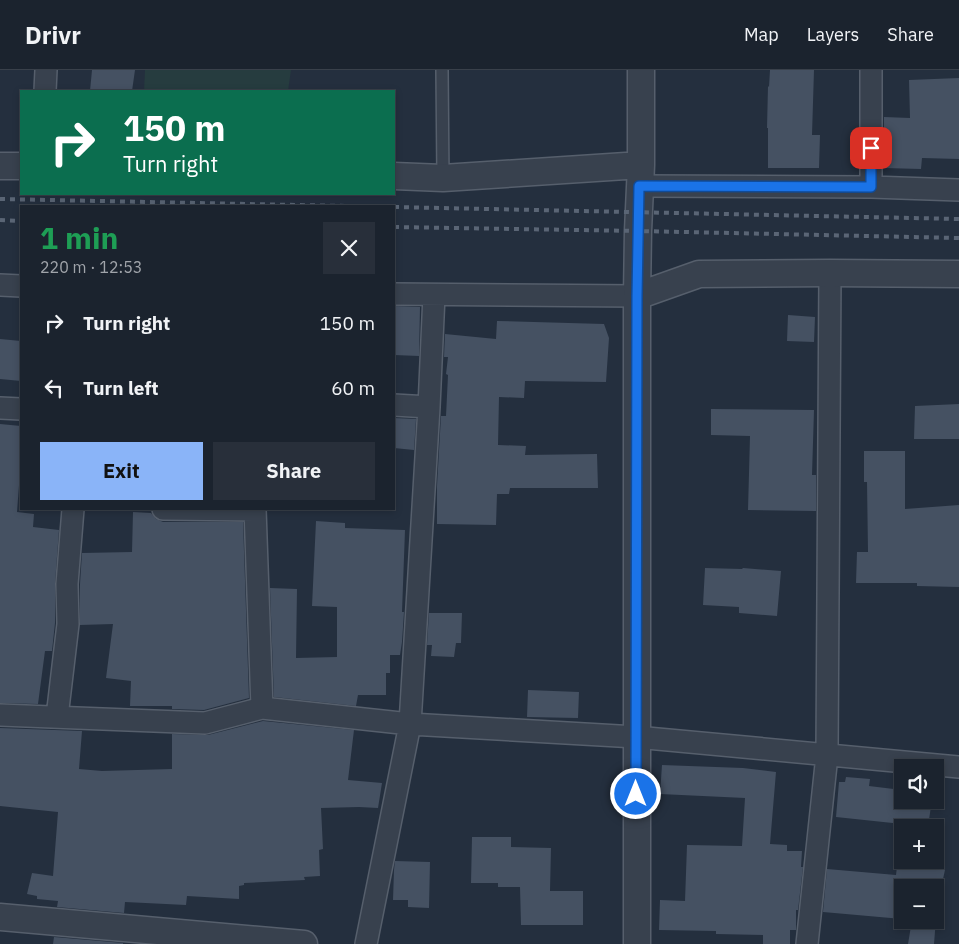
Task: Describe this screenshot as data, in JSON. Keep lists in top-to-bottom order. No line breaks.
{"page":{"header":"Drivr","nav":["Map","Layers","Share"],"turn":["150 m","Turn right"],"heading":["1 min","220 m · 12:53"],"list":[{"name":"Turn right","value":"150 m"},{"name":"Turn left","value":"60 m"}],"buttons":["Exit","Share"],"map_buttons":["+","−"]}}
